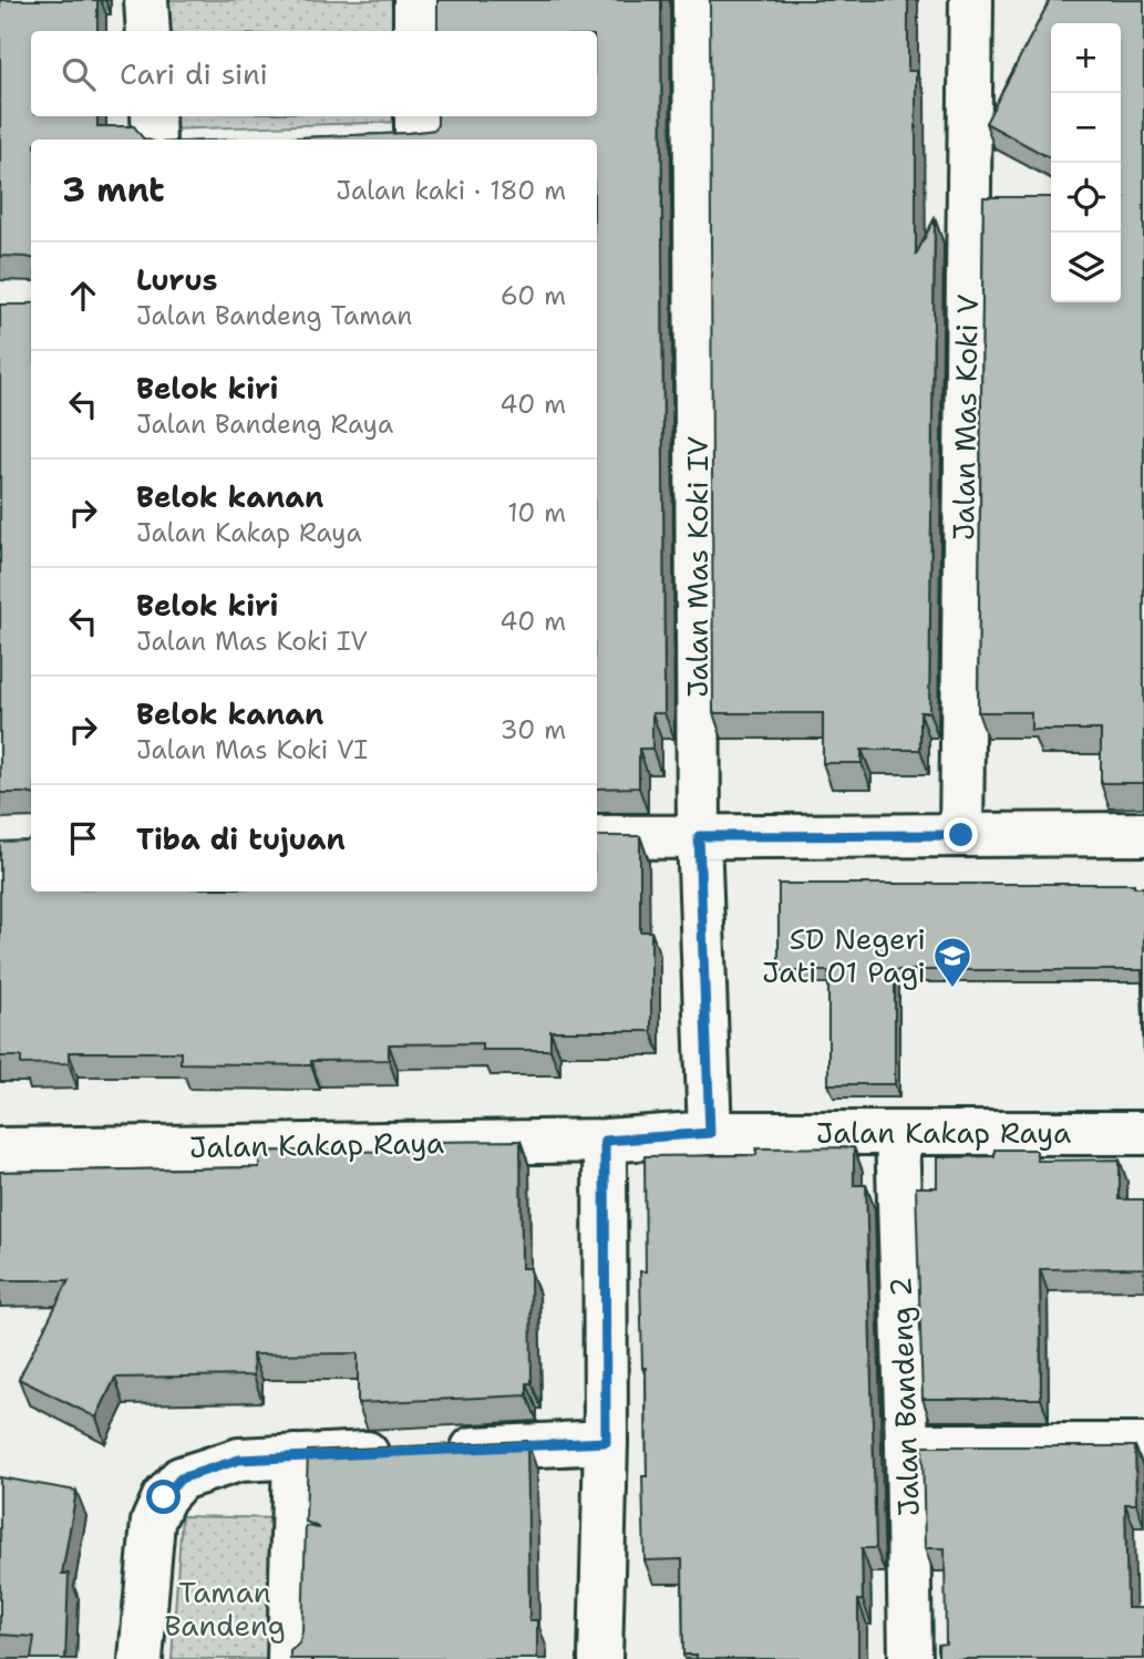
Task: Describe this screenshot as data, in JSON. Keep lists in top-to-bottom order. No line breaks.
{"streets":{"street":["Jalan Mas Koki V","Jalan Mas Koki IV","Jalan Kakap Raya","Jalan Bandeng 2"]},"crossings":[["Jalan Mas Koki IV","Jalan Kakap Raya"],["Jalan Kakap Raya","Jalan Bandeng 2"]],"parks":["Taman Bandeng"],"places":{"school or university":["SD Negeri Jati 01 Pagi"]},"page":{"map_buttons":["+","−"],"search":"Cari di sini","heading":["3 mnt","Jalan kaki · 180 m"],"list":[["Lurus","Jalan Bandeng Taman","60 m"],["Belok kiri","Jalan Bandeng Raya","40 m"],["Belok kanan","Jalan Kakap Raya","10 m"],["Belok kiri","Jalan Mas Koki IV","40 m"],["Belok kanan","Jalan Mas Koki VI","30 m"],"Tiba di tujuan"]}}
